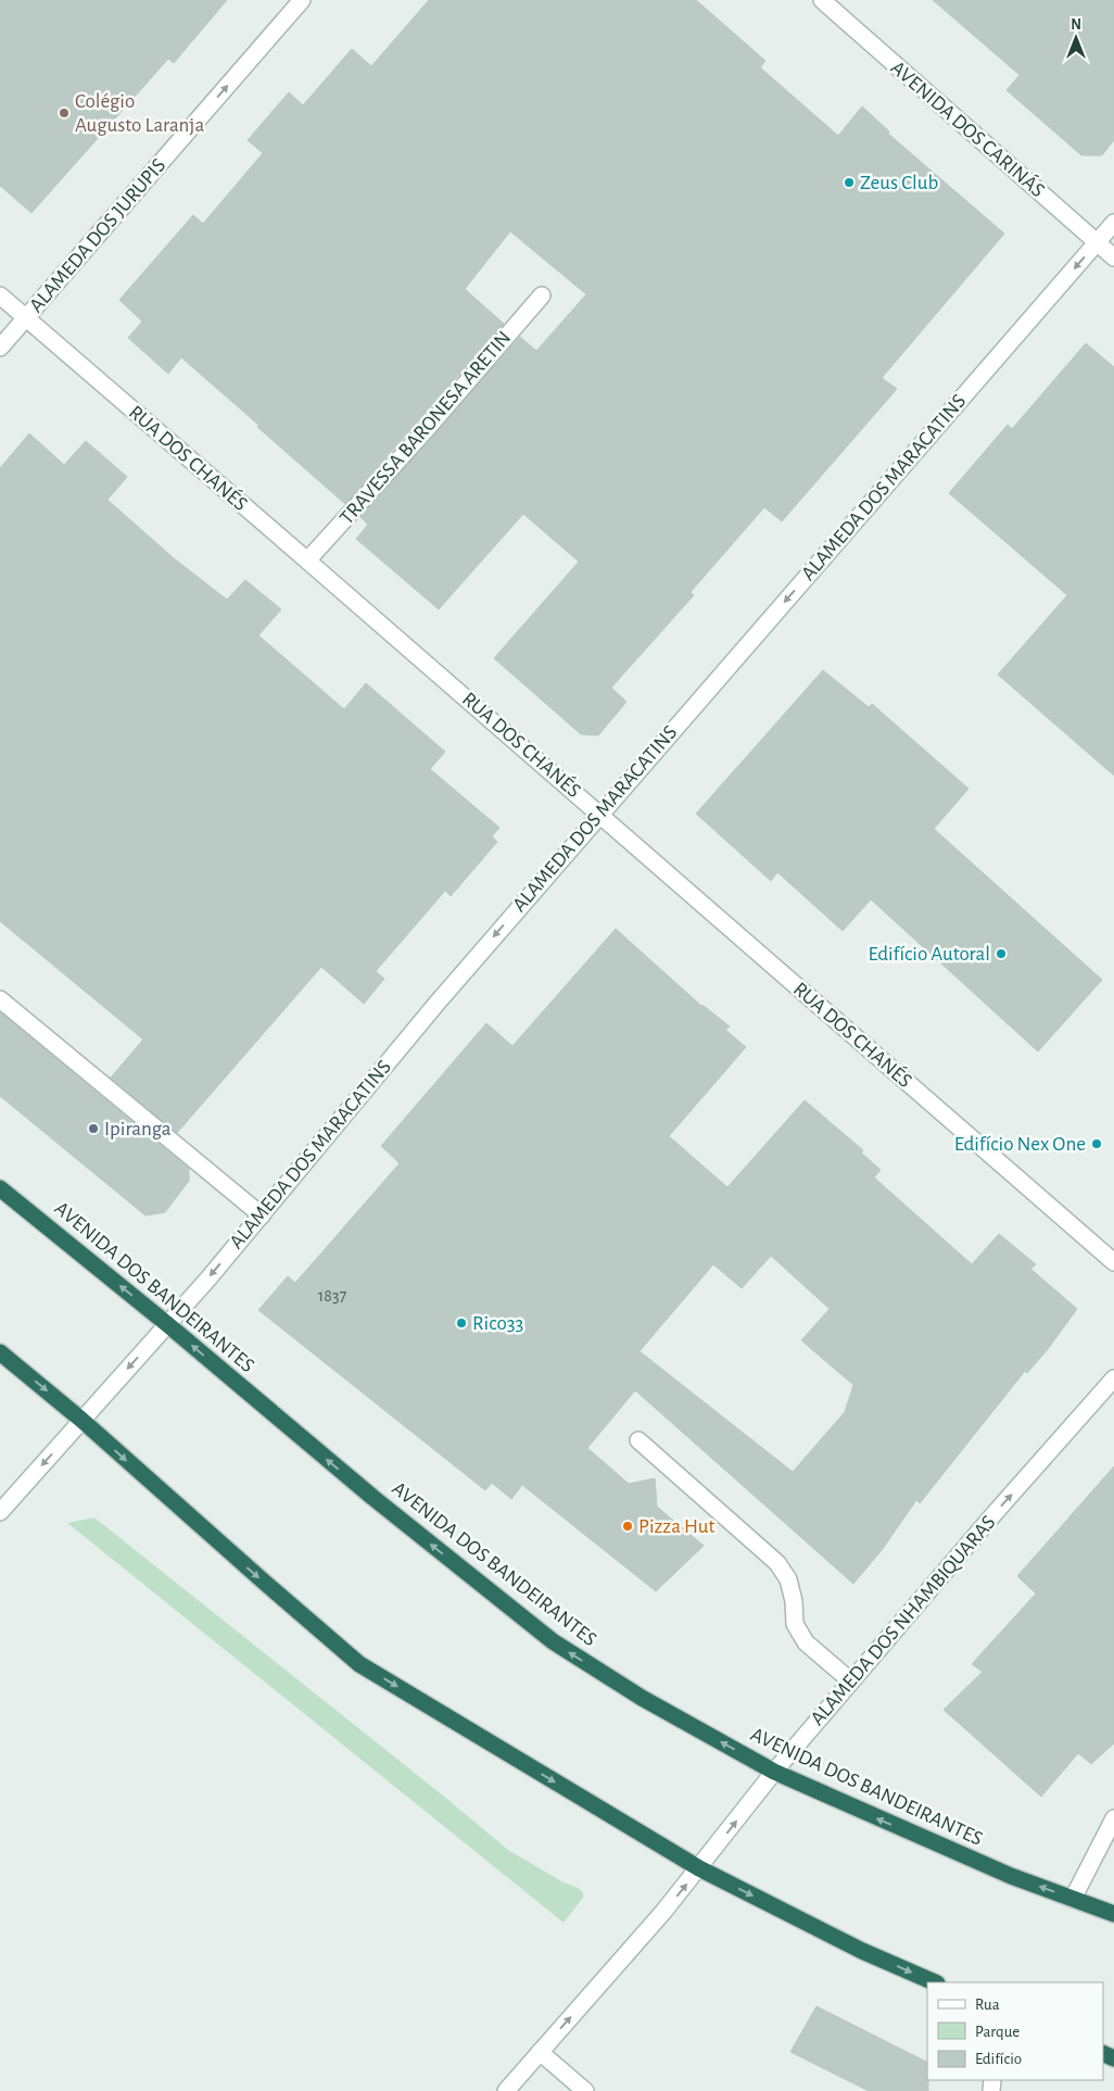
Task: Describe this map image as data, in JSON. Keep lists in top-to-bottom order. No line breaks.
{"streets":{"highway":["AVENIDA DOS BANDEIRANTES"],"street":["AVENIDA DOS CARINÁS","ALAMEDA DOS JURUPIS","TRAVESSA BARONESA ARETIN","RUA DOS CHANÉS","ALAMEDA DOS MARACATINS","ALAMEDA DOS NHAMBIQUARAS"]},"crossings":[["AVENIDA DOS CARINÁS","ALAMEDA DOS MARACATINS"],["ALAMEDA DOS JURUPIS","RUA DOS CHANÉS"],["TRAVESSA BARONESA ARETIN","RUA DOS CHANÉS"],["RUA DOS CHANÉS","ALAMEDA DOS MARACATINS"],["ALAMEDA DOS MARACATINS","AVENIDA DOS BANDEIRANTES"],["AVENIDA DOS BANDEIRANTES","ALAMEDA DOS NHAMBIQUARAS"]],"one_way":["ALAMEDA DOS JURUPIS","ALAMEDA DOS MARACATINS","ALAMEDA DOS NHAMBIQUARAS"],"places":["Colégio Augusto Laranja","Zeus Club","Edifício Autoral","Ipiranga","Edifício Nex One","Rico33","Pizza Hut"],"house_numbers":["1837"],"legend":["Rua","Parque","Edifício"],"north":"top"}
